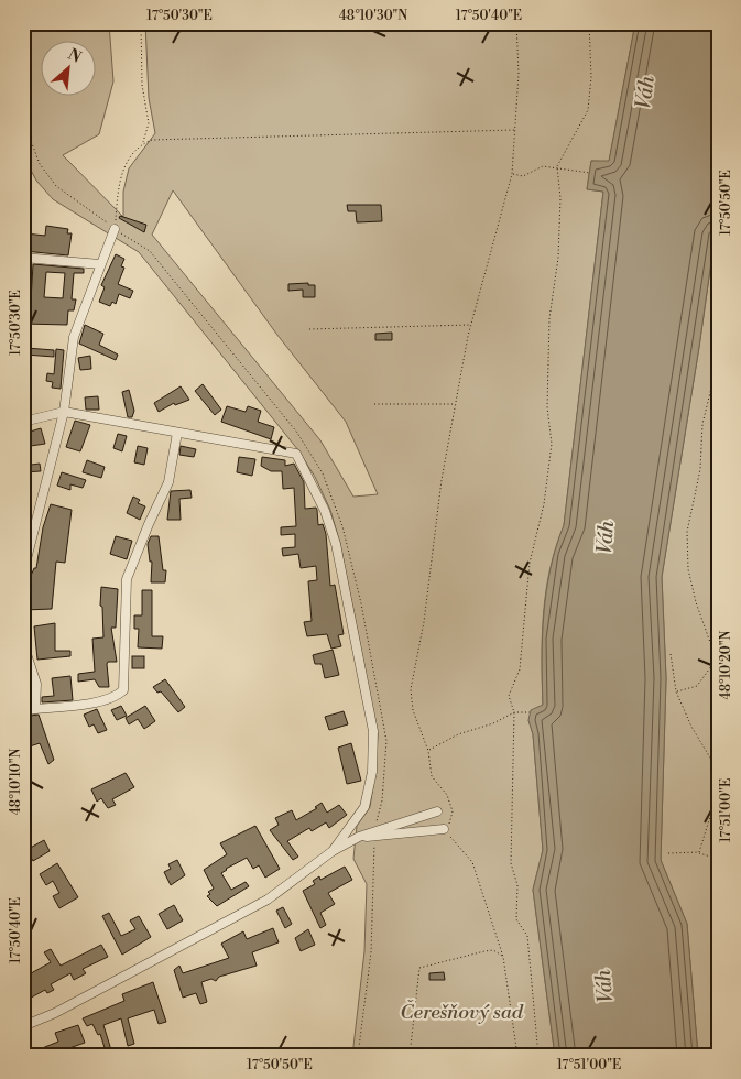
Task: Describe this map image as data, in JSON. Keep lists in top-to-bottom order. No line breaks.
{"water":["Váh"],"parks":["Čerešňový sad"],"north":"top right","coordinates":["17°50'30\"E","48°10'30\"N","17°50'40\"E","17°50'50\"E","48°10'20\"N","48°10'10\"N","17°51'00\"E"]}
